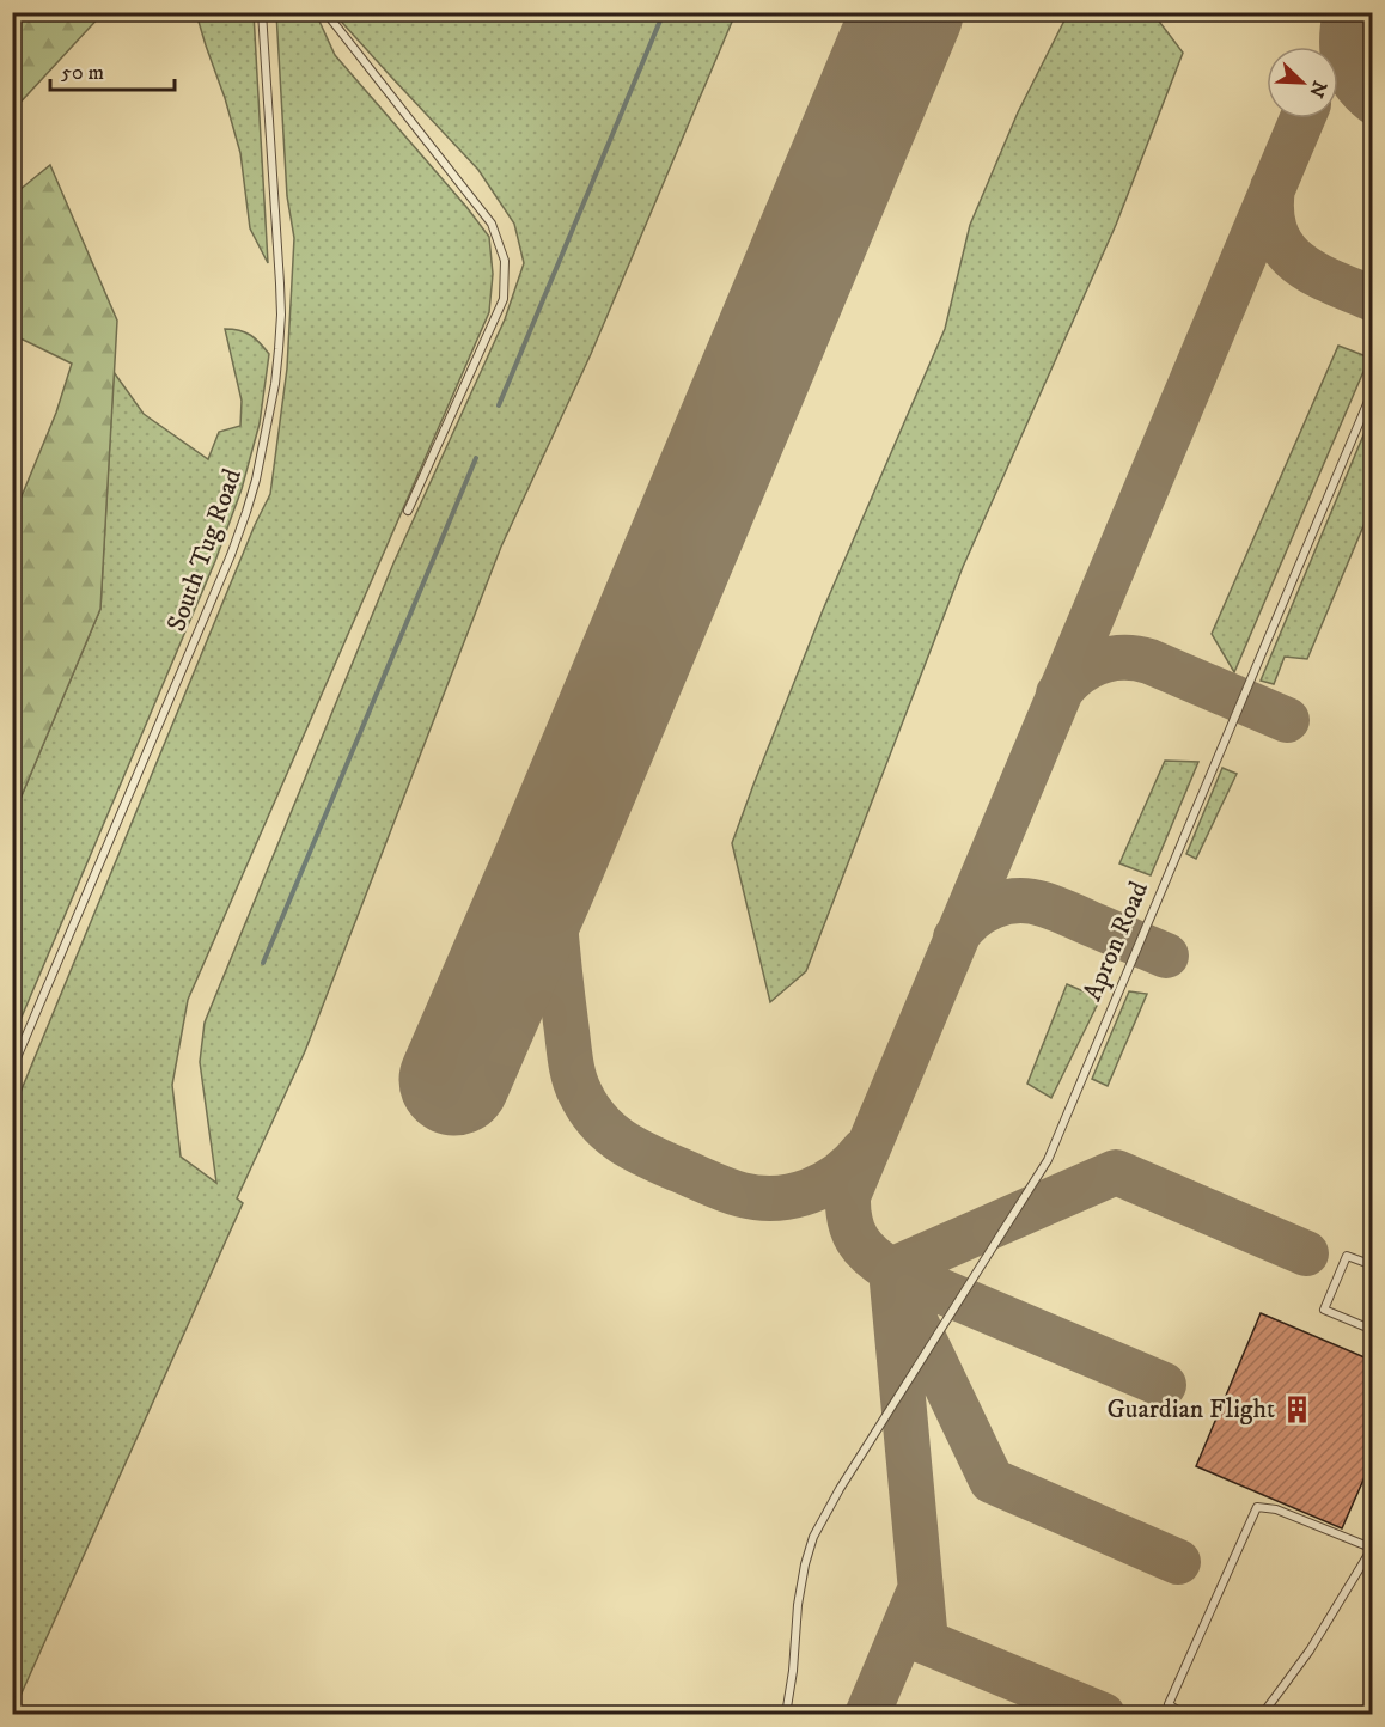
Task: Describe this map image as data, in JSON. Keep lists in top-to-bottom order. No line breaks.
{"streets":{"lane":["South Tug Road","Apron Road"]},"places":{"building":["Guardian Flight"]},"scale_bar":"50 m","north":"bottom right"}
